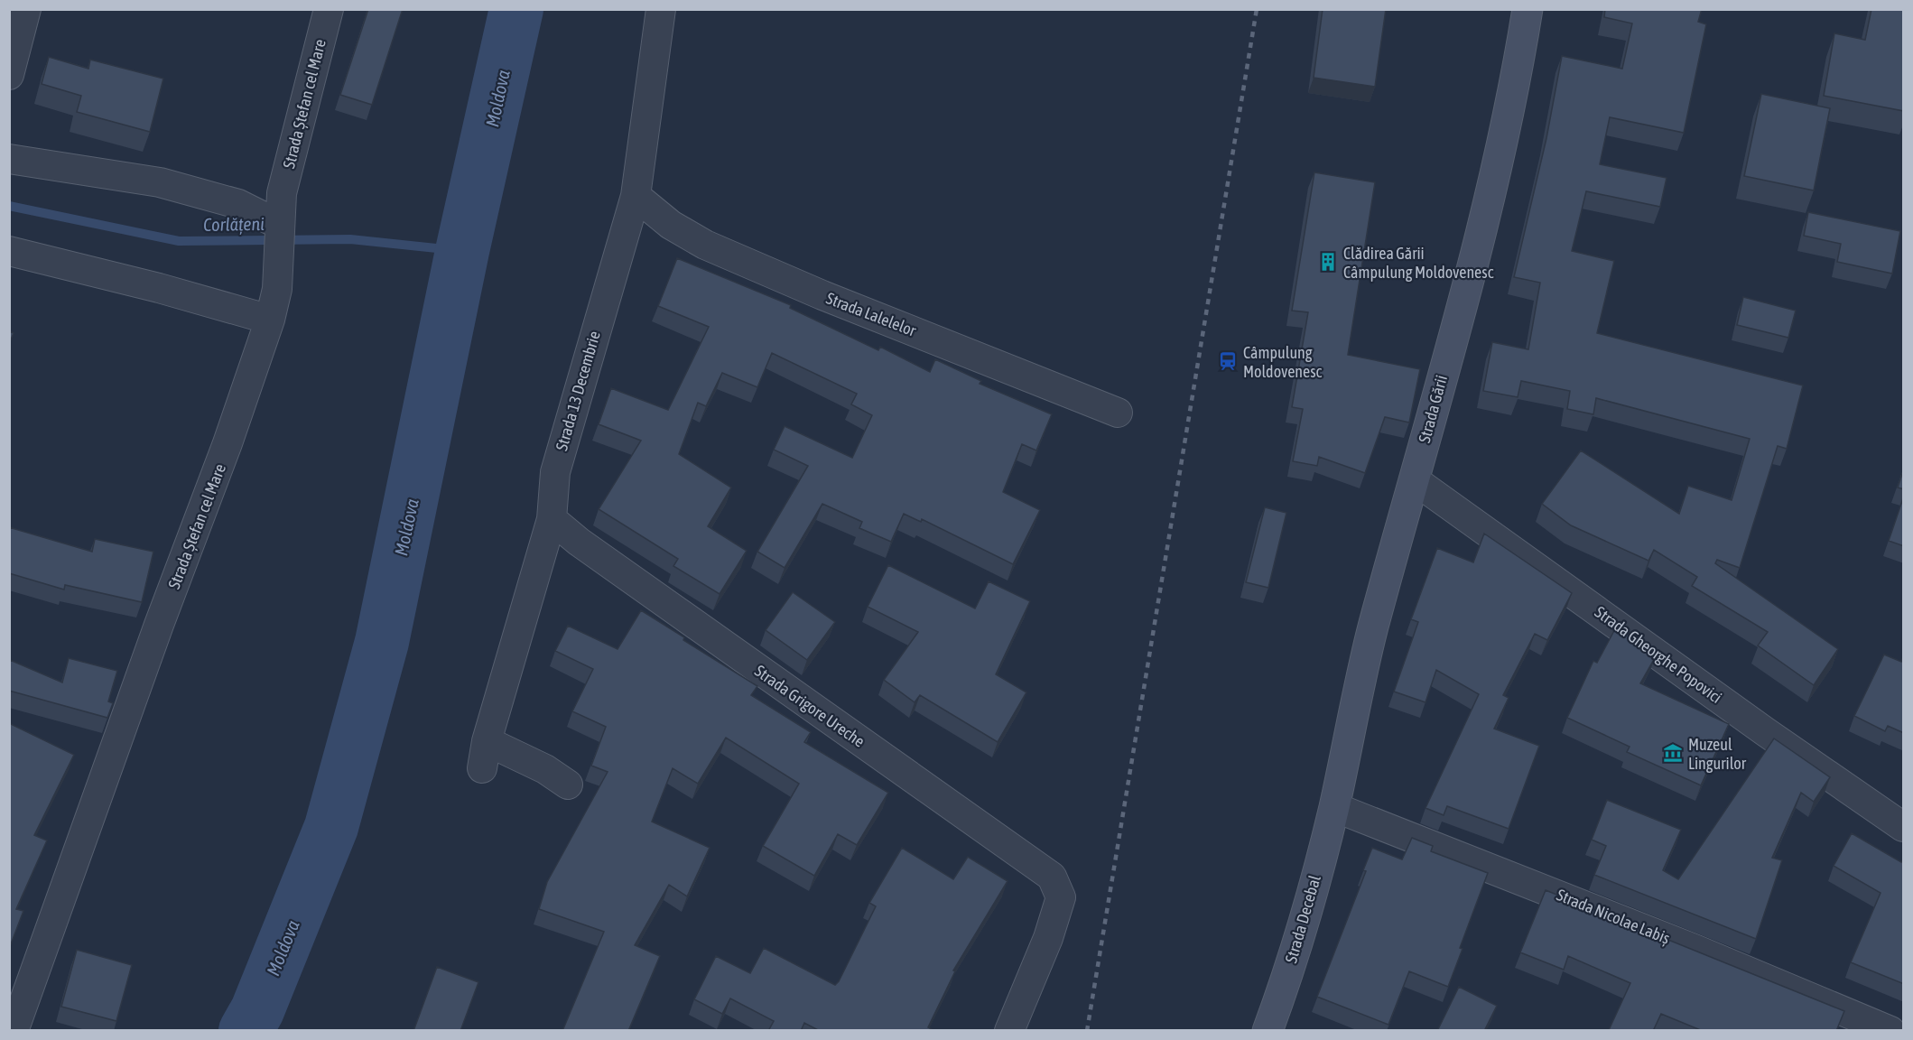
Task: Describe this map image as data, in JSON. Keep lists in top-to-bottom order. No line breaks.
{"streets":{"street":["Strada Ștefan cel Mare","Strada Lalelelor","Strada 13 Decembrie","Strada Gării","Strada Gheorghe Popovici","Strada Grigore Ureche","Strada Nicolae Labiș","Strada Decebal"]},"crossings":[["Strada Lalelelor","Strada 13 Decembrie"],["Strada 13 Decembrie","Strada Grigore Ureche"],["Strada Gării","Strada Gheorghe Popovici"],["Strada Gării","Strada Nicolae Labiș"],["Strada Gării","Strada Decebal"],["Strada Nicolae Labiș","Strada Decebal"]],"water":["Moldova","Corlățeni"],"places":{"building":["Clădirea Gării Câmpulung Moldovenesc"],"station":["Câmpulung Moldovenesc"],"museum":["Muzeul Lingurilor"]}}
